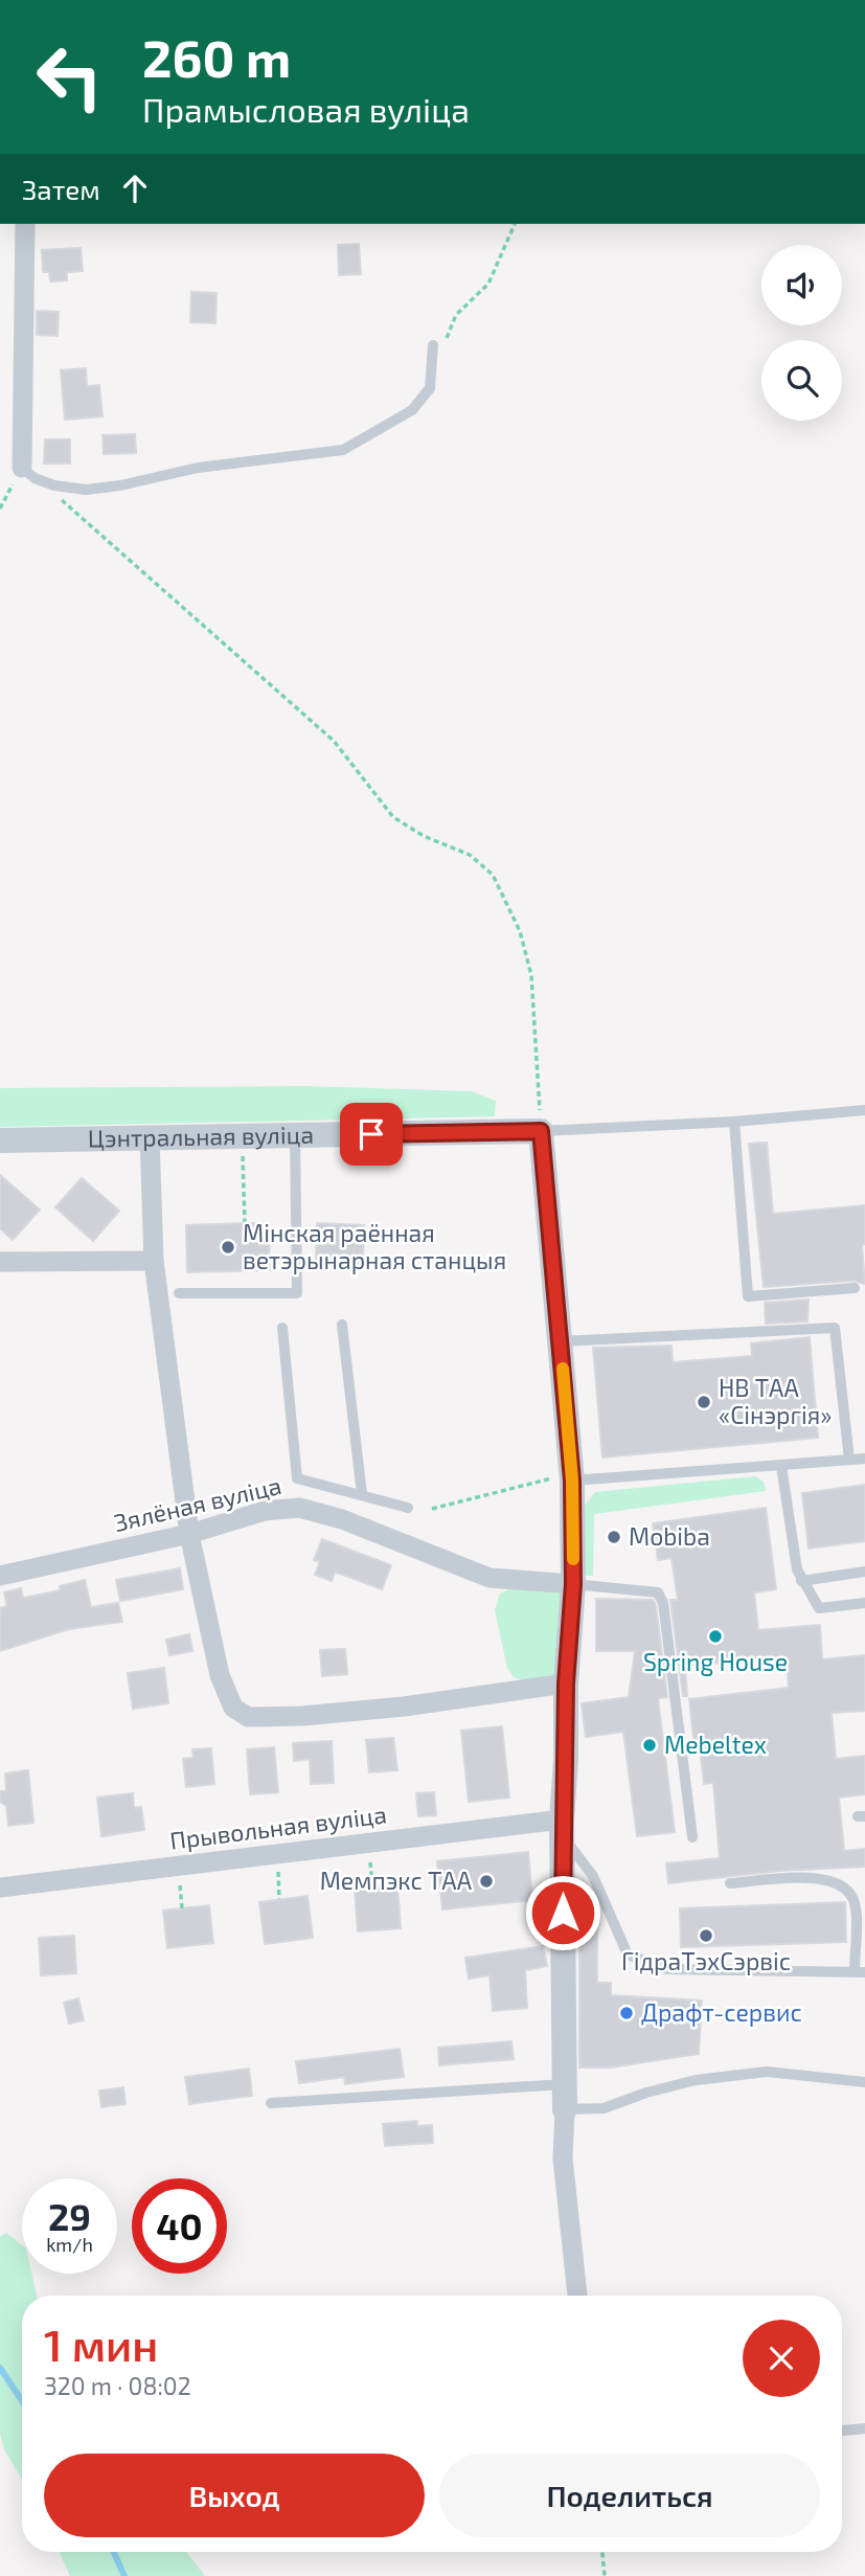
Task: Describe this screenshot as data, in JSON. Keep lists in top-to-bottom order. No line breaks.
{"streets":{"street":["Цэнтральная вуліца","Зялёная вуліца","Прывольная вуліца"]},"places":["Мінская раённая ветэрынарная станцыя","НВ ТАА «Сінэргія»","Mobiba","Spring House","Mebeltex","Мемпэкс ТАА","ГідраТэхСэрвіс","Драфт-сервис"],"page":{"turn":["260 m","Прамысловая вуліца"],"then":"Затем","speed":"29 km/h","limit":"40","heading":["1 мин","320 m · 08:02"],"buttons":["Выход","Поделиться"]}}
